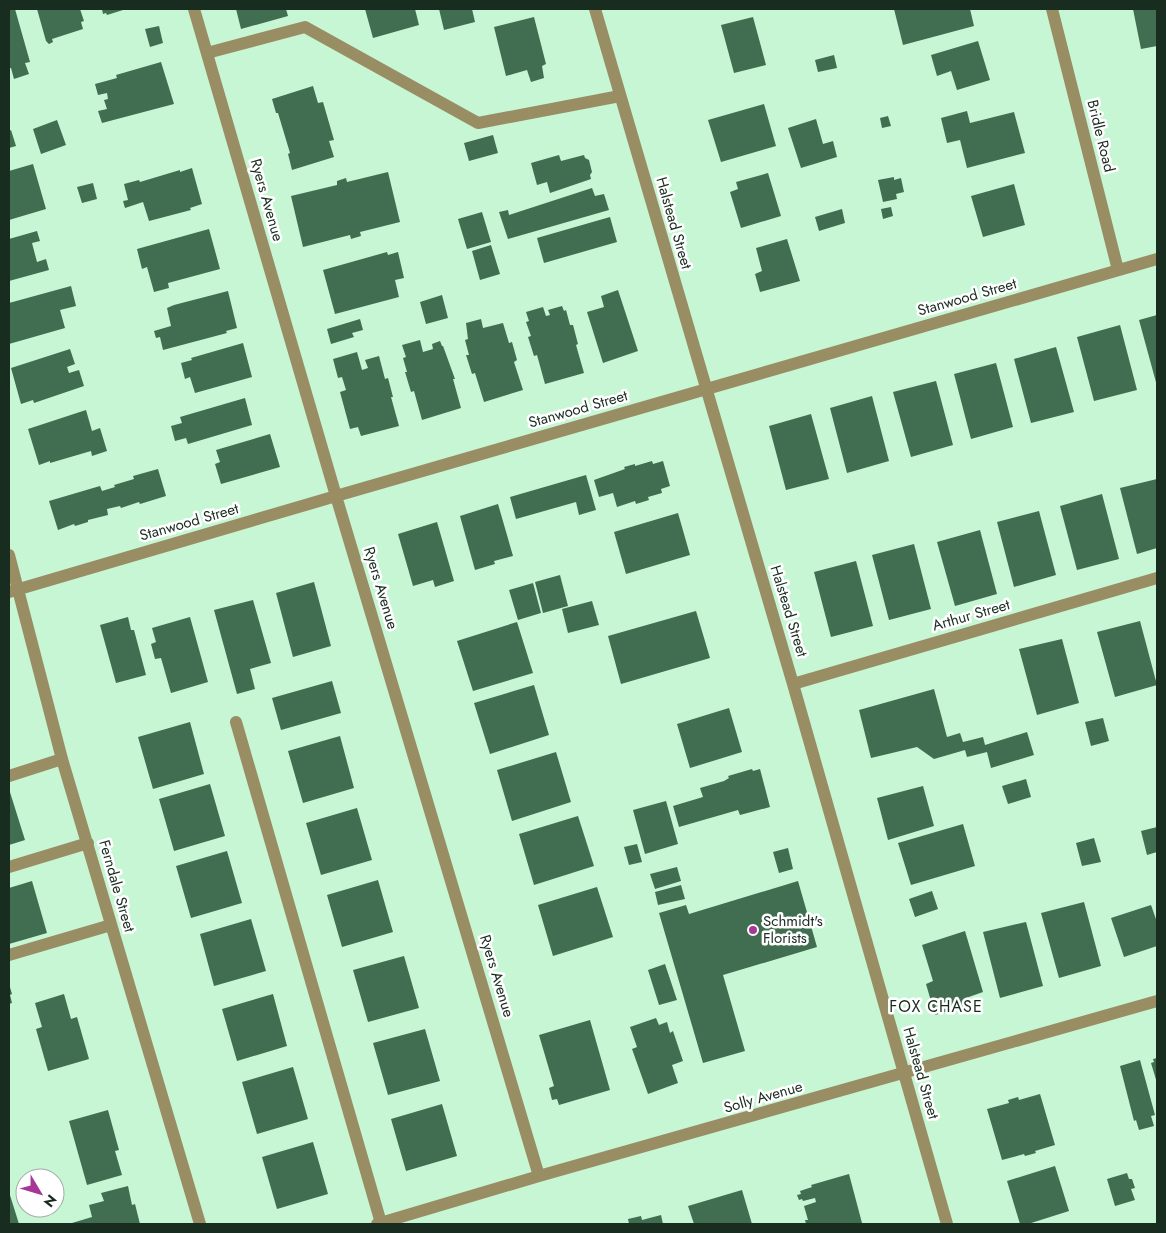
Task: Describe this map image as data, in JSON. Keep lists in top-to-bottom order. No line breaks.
{"streets":{"street":["Bridle Road","Ryers Avenue","Halstead Street","Stanwood Street","Arthur Street","Ferndale Street","Solly Avenue"]},"crossings":[["Bridle Road","Stanwood Street"],["Ryers Avenue","Stanwood Street"],["Ryers Avenue","Solly Avenue"],["Halstead Street","Stanwood Street"],["Halstead Street","Arthur Street"],["Halstead Street","Solly Avenue"],["Stanwood Street","Ferndale Street"]],"districts":["FOX CHASE"],"places":["Schmidt's Florists"],"north":"bottom right"}
